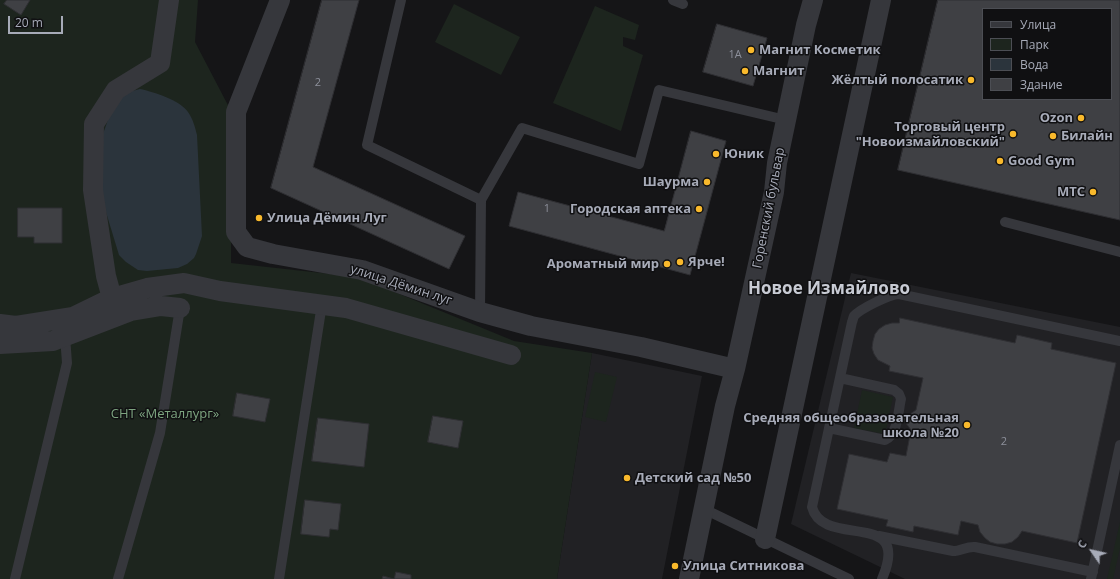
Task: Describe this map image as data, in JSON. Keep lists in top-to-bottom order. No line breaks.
{"streets":{"street":["Горенский бульвар","улица Дёмин луг"]},"crossings":[["Горенский бульвар","улица Дёмин луг"]],"districts":["Новое Измайлово"],"parks":["СНТ «Металлург»"],"places":["Магнит Косметик","Магнит","Жёлтый полосатик","Ozon","Торговый центр \"Новоизмайловский\"","Билайн","Юник","Good Gym","Шаурма","МТС","Городская аптека","Улица Дёмин Луг","Ярче!","Ароматный мир","Средняя общеобразовательная школа №20","Детский сад №50","Улица Ситникова"],"house_numbers":["1А","2","1","2"],"legend":["Улица","Парк","Вода","Здание"],"scale_bar":"20 m","north":"top left"}
